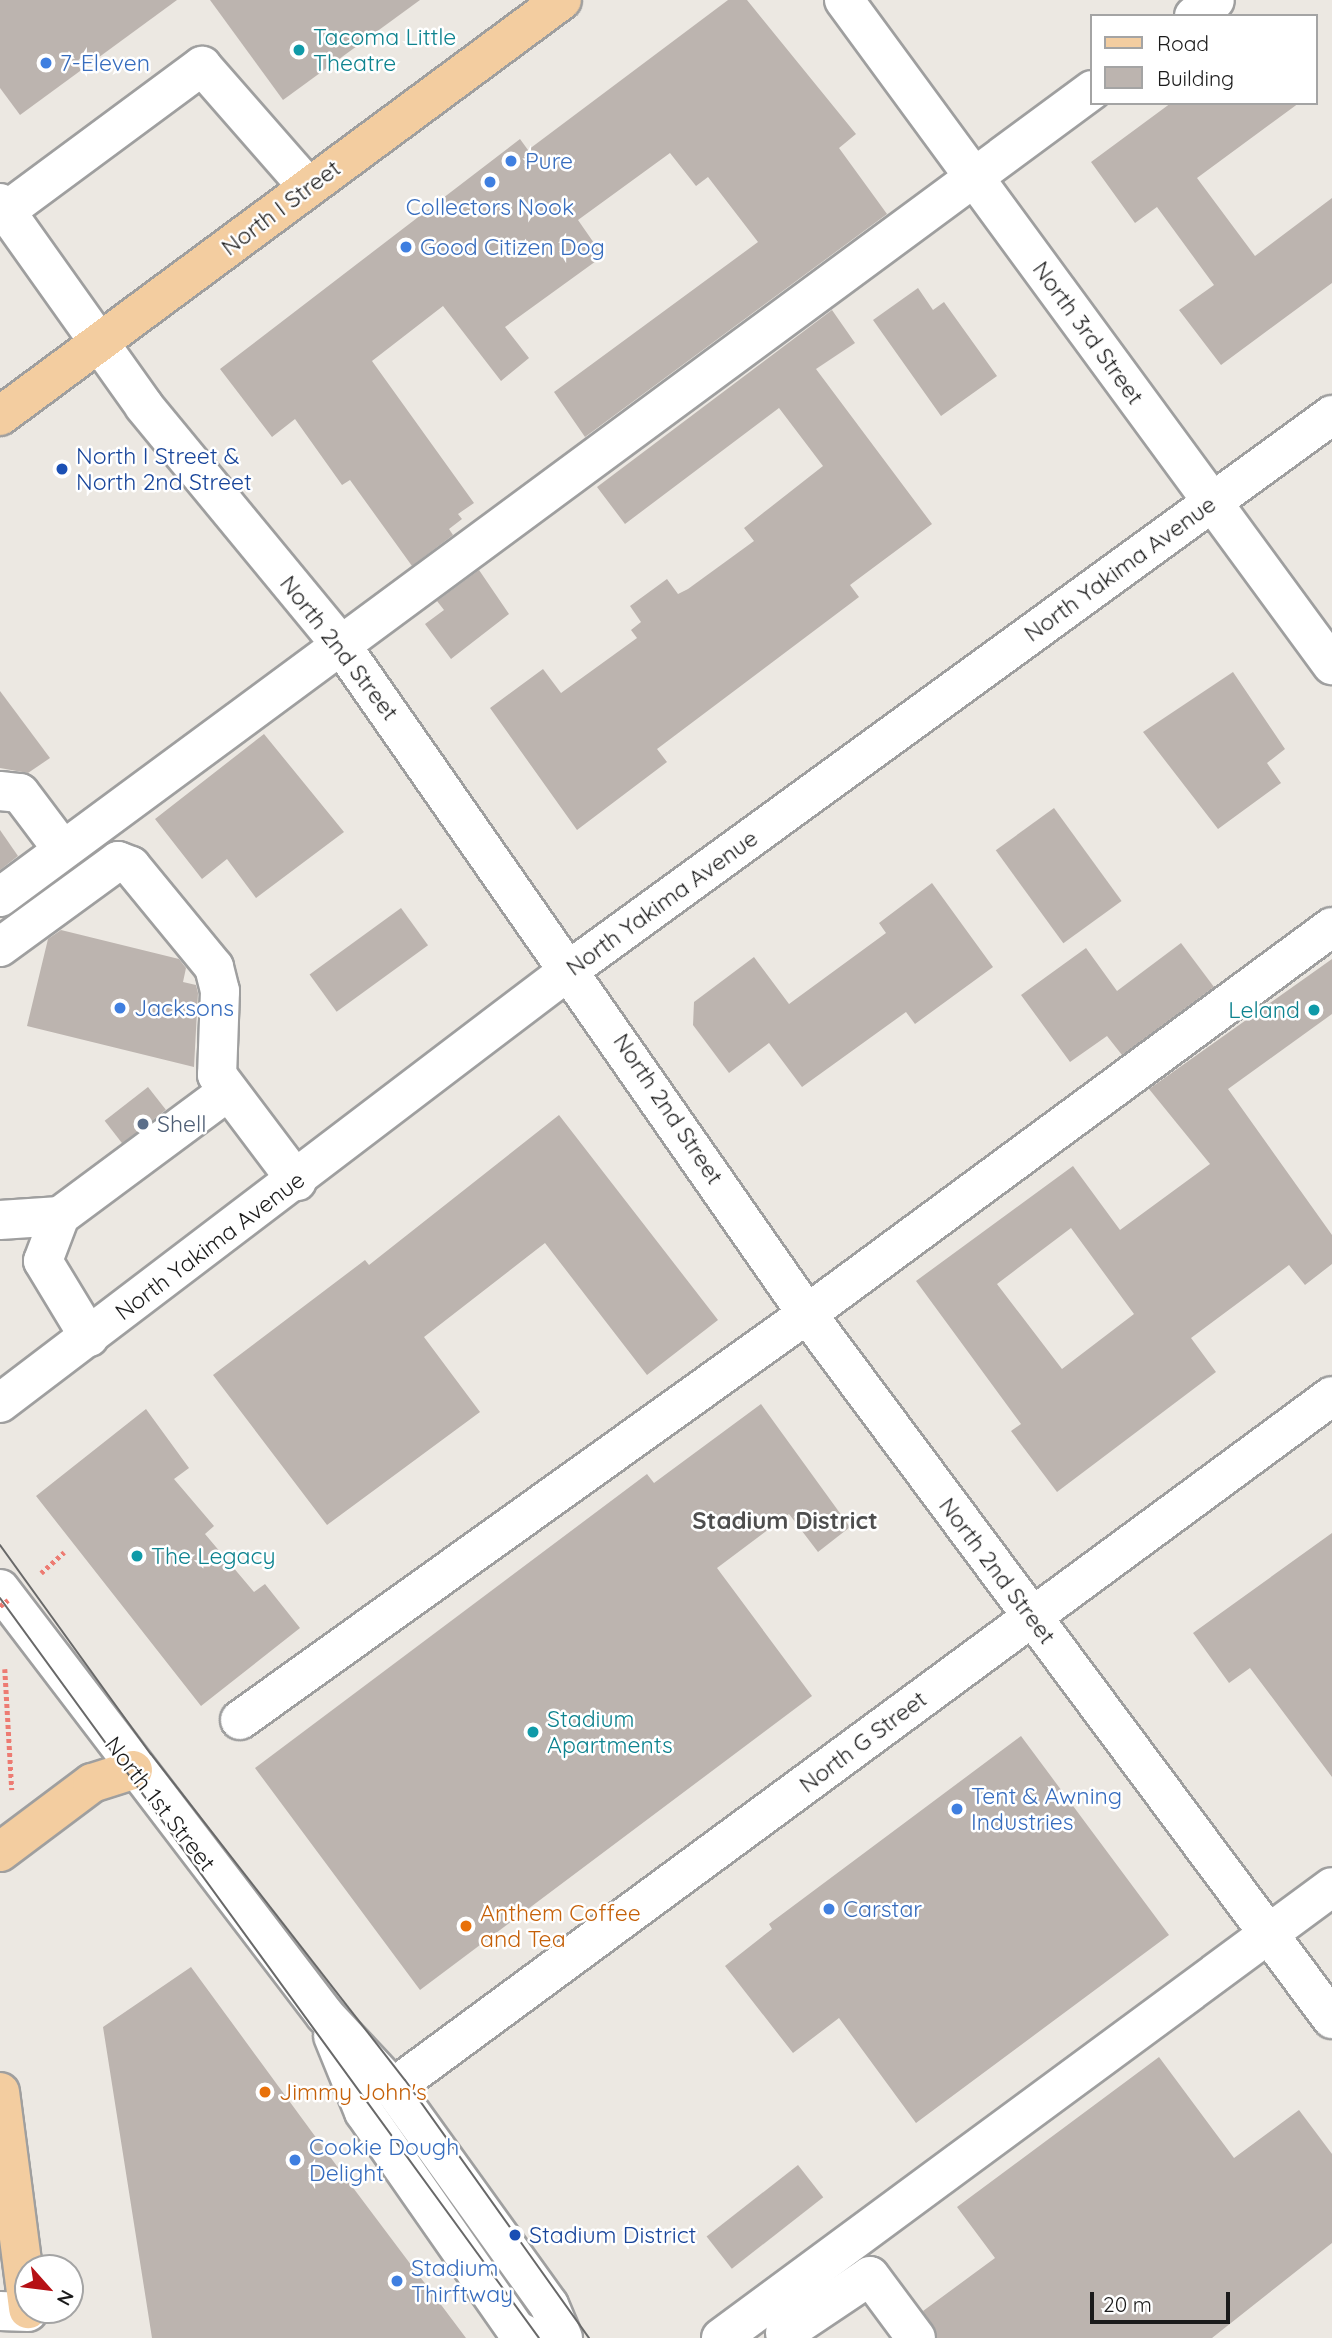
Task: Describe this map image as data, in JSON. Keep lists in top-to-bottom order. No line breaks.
{"streets":{"main road":["North I Street"],"street":["North 3rd Street","North Yakima Avenue","North 2nd Street","North G Street","North 1st Street"]},"crossings":[["North I Street","North 2nd Street"],["North 3rd Street","North Yakima Avenue"],["North Yakima Avenue","North 2nd Street"],["North 2nd Street","North G Street"],["North G Street","North 1st Street"]],"districts":["Stadium District"],"places":["Tacoma Little Theatre","7-Eleven","Pure","Collectors Nook","Good Citizen Dog","North I Street & North 2nd Street","Jacksons","Leland","Shell","The Legacy","Stadium Apartments","Tent & Awning Industries","Carstar","Anthem Coffee and Tea","Jimmy John's","Cookie Dough Delight","Stadium District","Stadium Thirftway"],"legend":["Road","Building"],"scale_bar":"20 m","north":"bottom right"}
